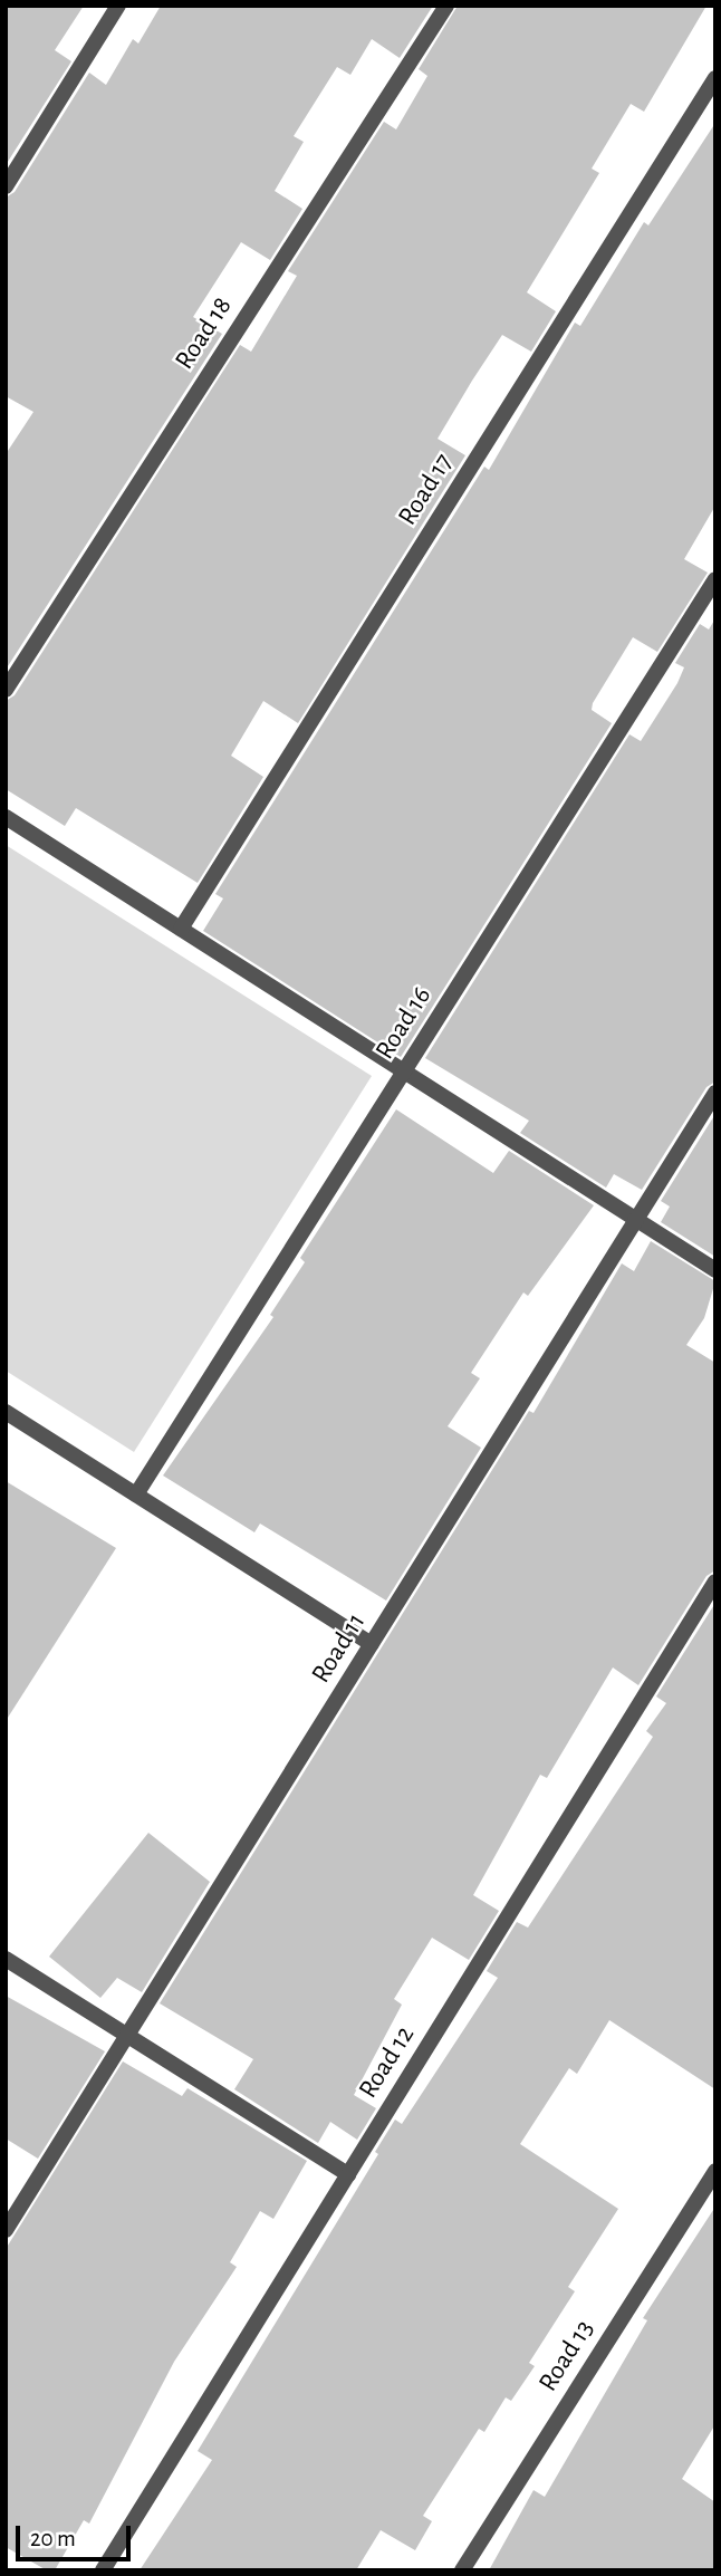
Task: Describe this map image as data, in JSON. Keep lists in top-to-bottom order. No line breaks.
{"streets":{"street":["Road 18","Road 17","Road 16","Road 11","Road 12","Road 13"]},"scale_bar":"20 m"}
